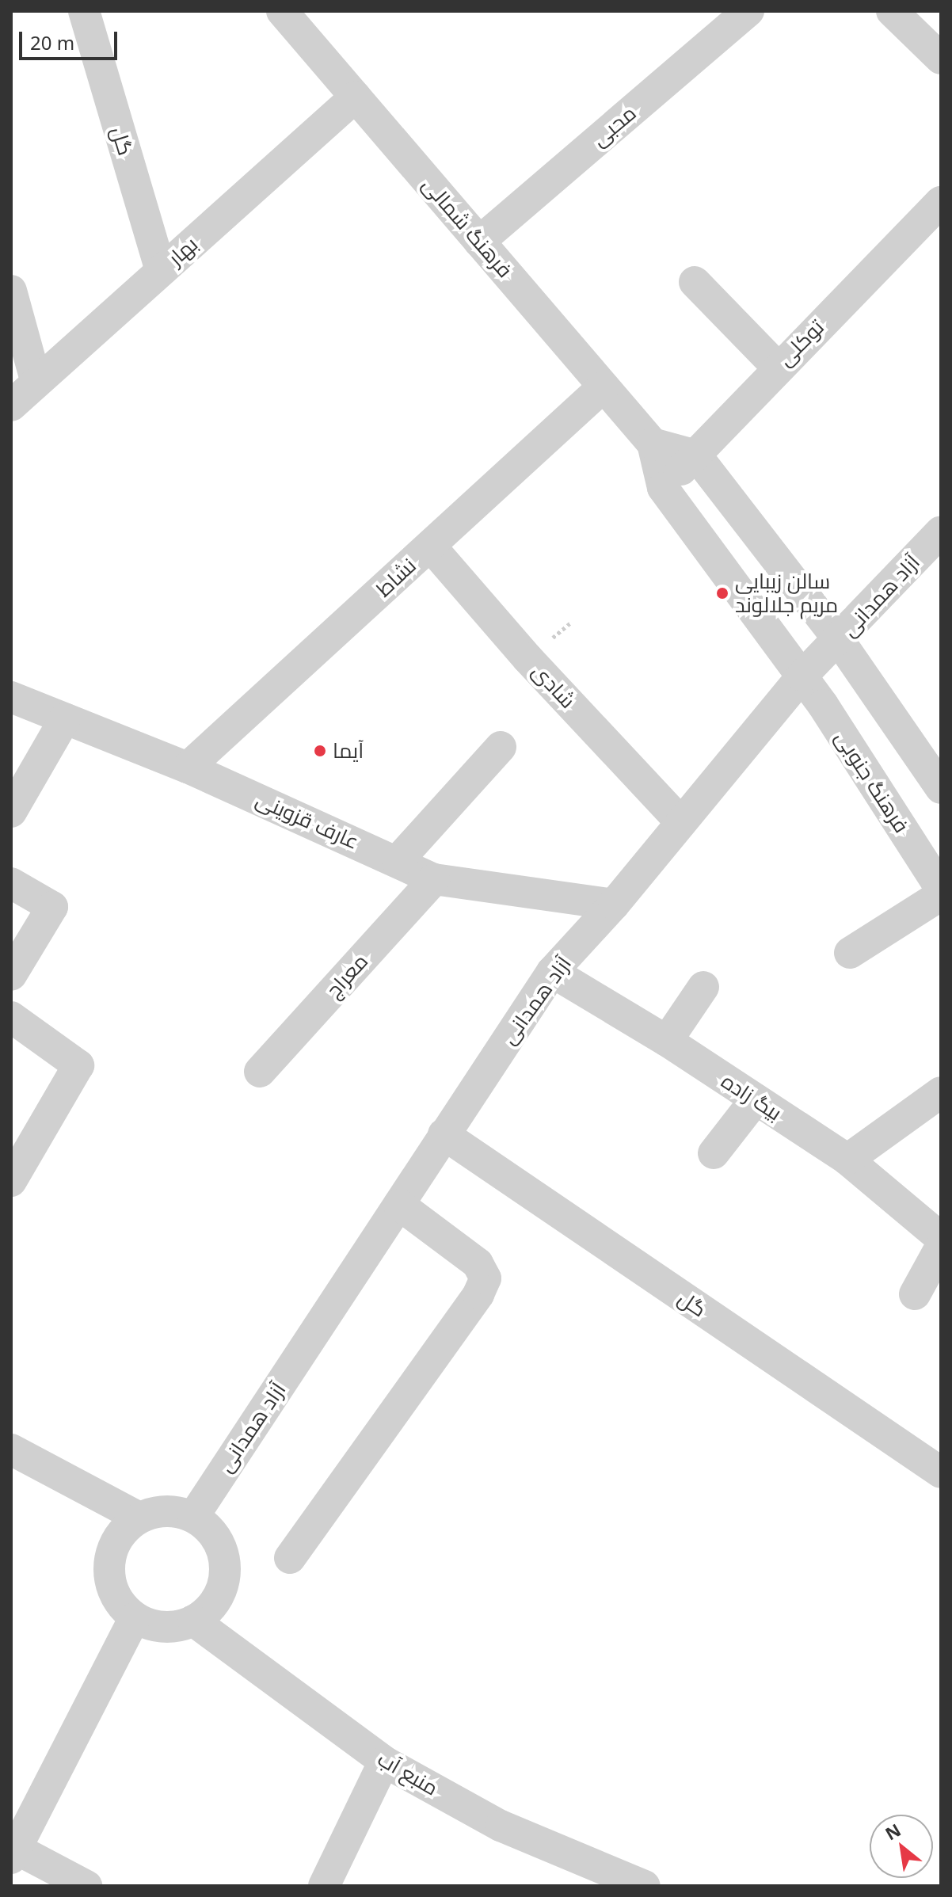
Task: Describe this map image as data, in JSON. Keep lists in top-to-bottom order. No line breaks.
{"streets":{"street":["محبی","گل","فرهنگ شمالی","بهار","توکلی","نشاط","آزاد همدانی","شادی","فرهنگ جنوبی","عارف قزوینی","معراج","بیگ زاده","منبع آب"]},"crossings":[["محبی","فرهنگ شمالی"],["گل","بهار"],["گل","آزاد همدانی"],["فرهنگ شمالی","بهار"],["فرهنگ شمالی","توکلی"],["فرهنگ شمالی","نشاط"],["فرهنگ شمالی","آزاد همدانی"],["فرهنگ شمالی","فرهنگ جنوبی"],["نشاط","شادی"],["نشاط","عارف قزوینی"],["آزاد همدانی","شادی"],["آزاد همدانی","فرهنگ جنوبی"],["آزاد همدانی","عارف قزوینی"],["آزاد همدانی","بیگ زاده"],["آزاد همدانی","منبع آب"],["عارف قزوینی","معراج"]],"places":["سالن زیبایی مریم جلالوند","آيما"],"scale_bar":"20 m","north":"top left"}
